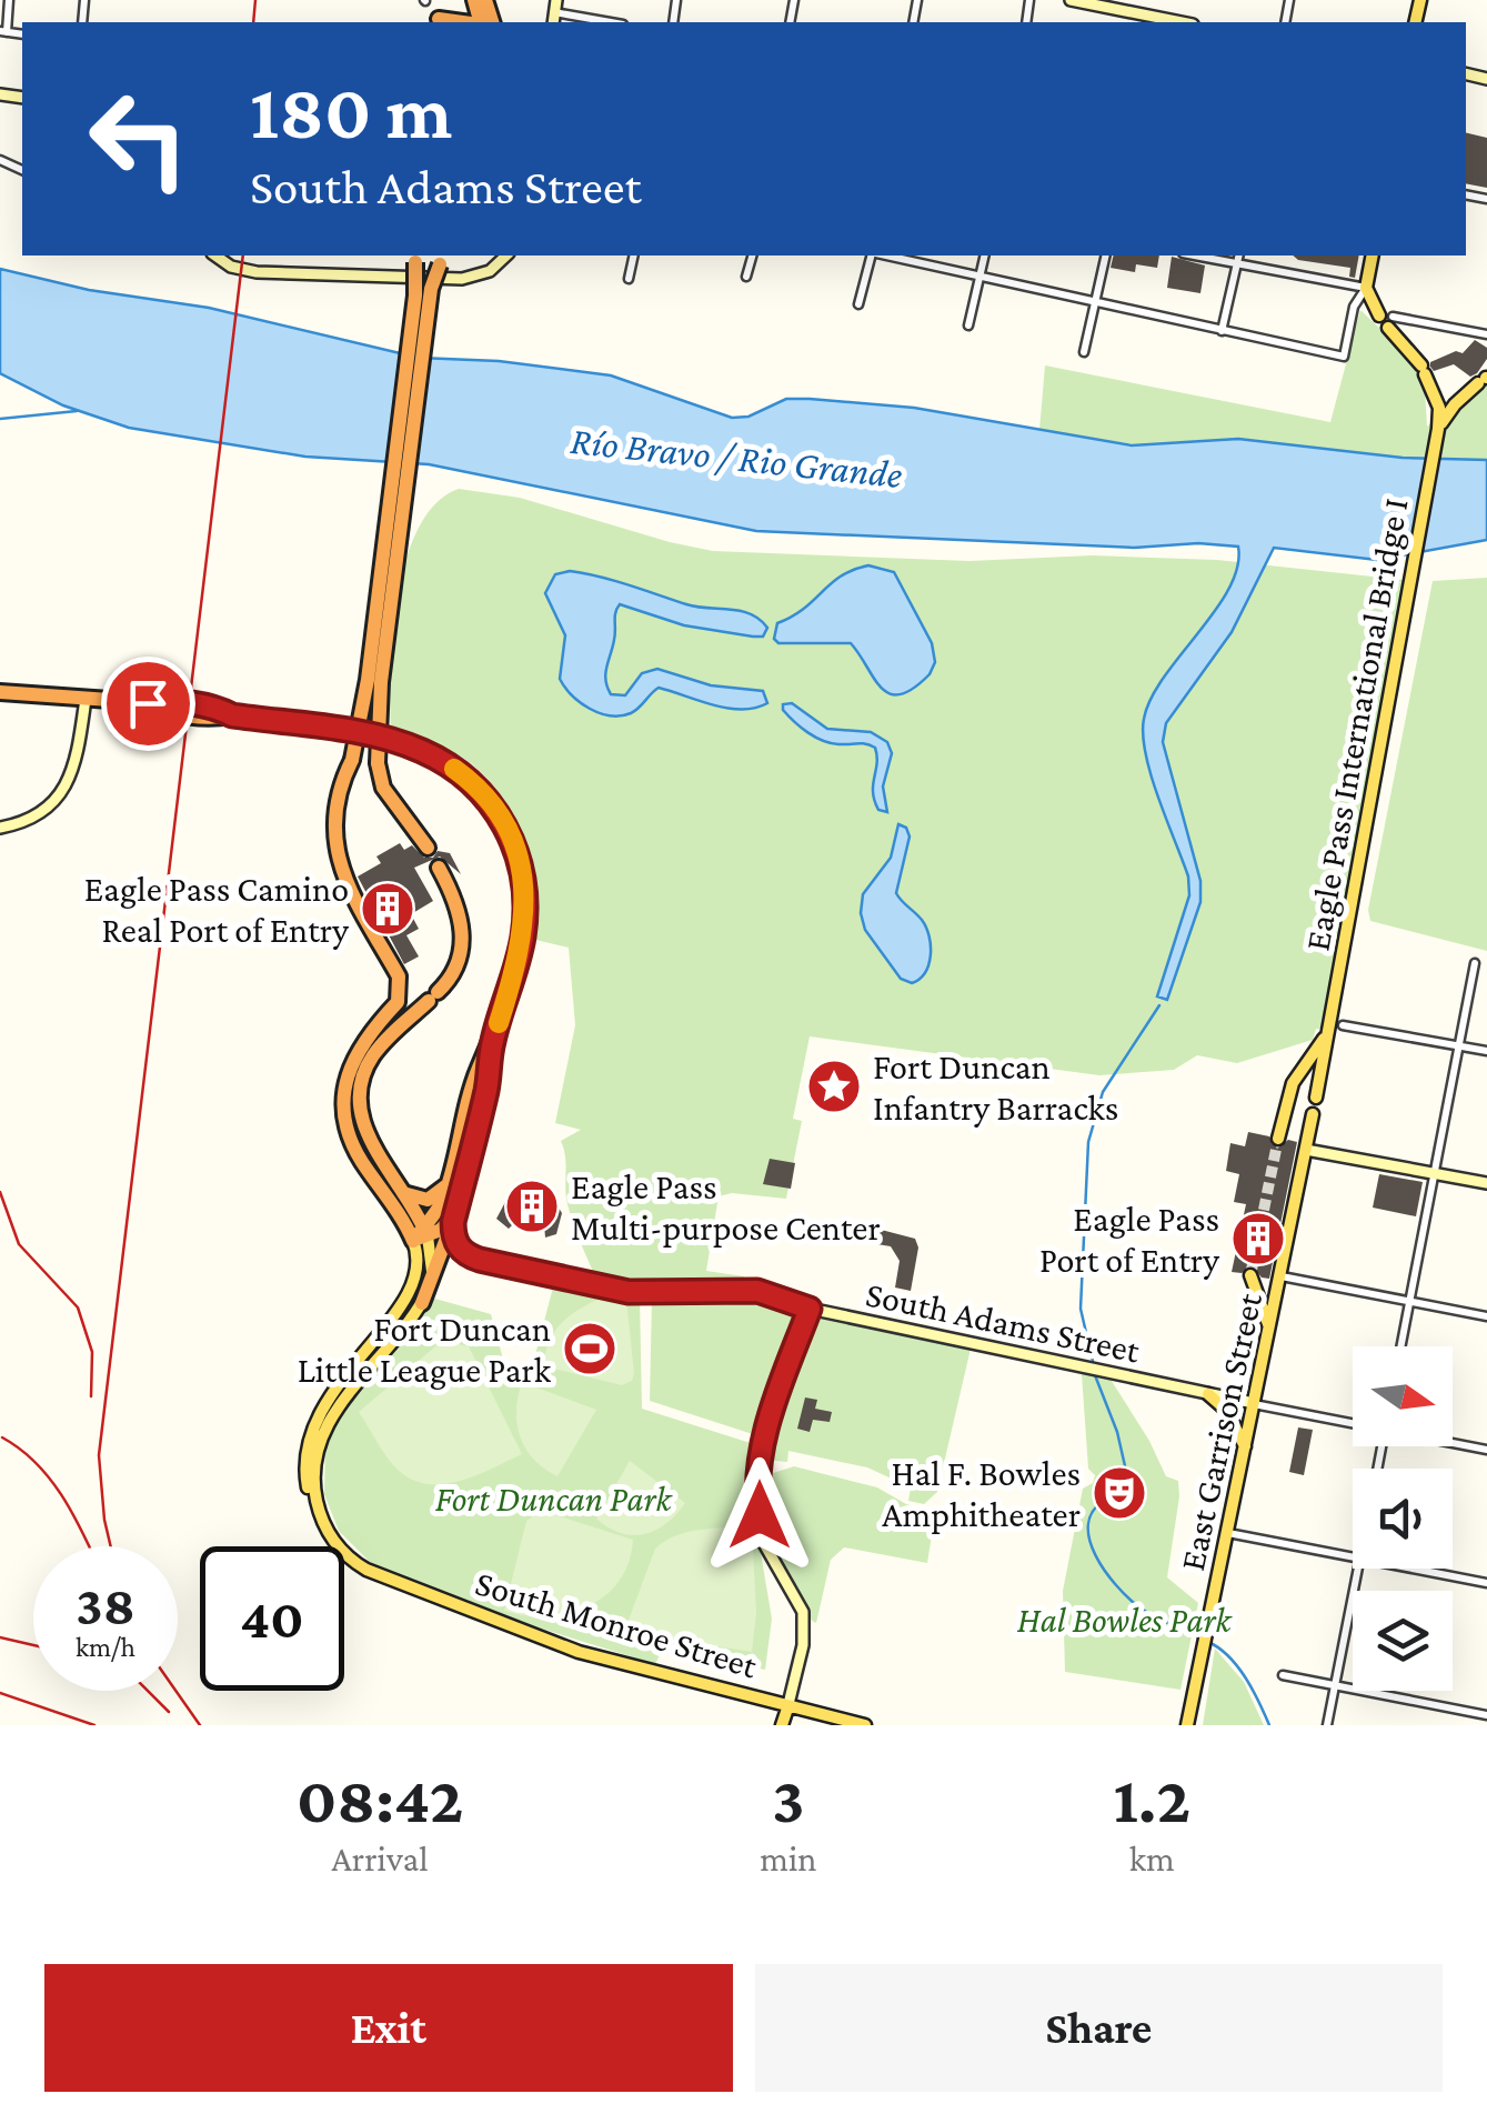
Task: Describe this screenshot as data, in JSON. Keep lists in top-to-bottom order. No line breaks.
{"streets":{"main road":["Eagle Pass International Bridge I","East Garrison Street","South Monroe Street"],"street":["South Adams Street"]},"crossings":[["South Adams Street","East Garrison Street"]],"water":["Río Bravo / Rio Grande"],"parks":["Fort Duncan Park","Hal Bowles Park"],"places":{"building":["Eagle Pass Camino Real Port of Entry","Eagle Pass Multi-purpose Center","Eagle Pass Port of Entry"],"place":["Fort Duncan Infantry Barracks"],"sports":["Fort Duncan Little League Park"],"theatre":["Hal F. Bowles Amphitheater"]},"north":"right","page":{"turn":["180 m","South Adams Street"],"speed":"38 km/h","limit":"40","eta":["08:42","Arrival","3","min","1.2","km"],"buttons":["Exit","Share"]}}
